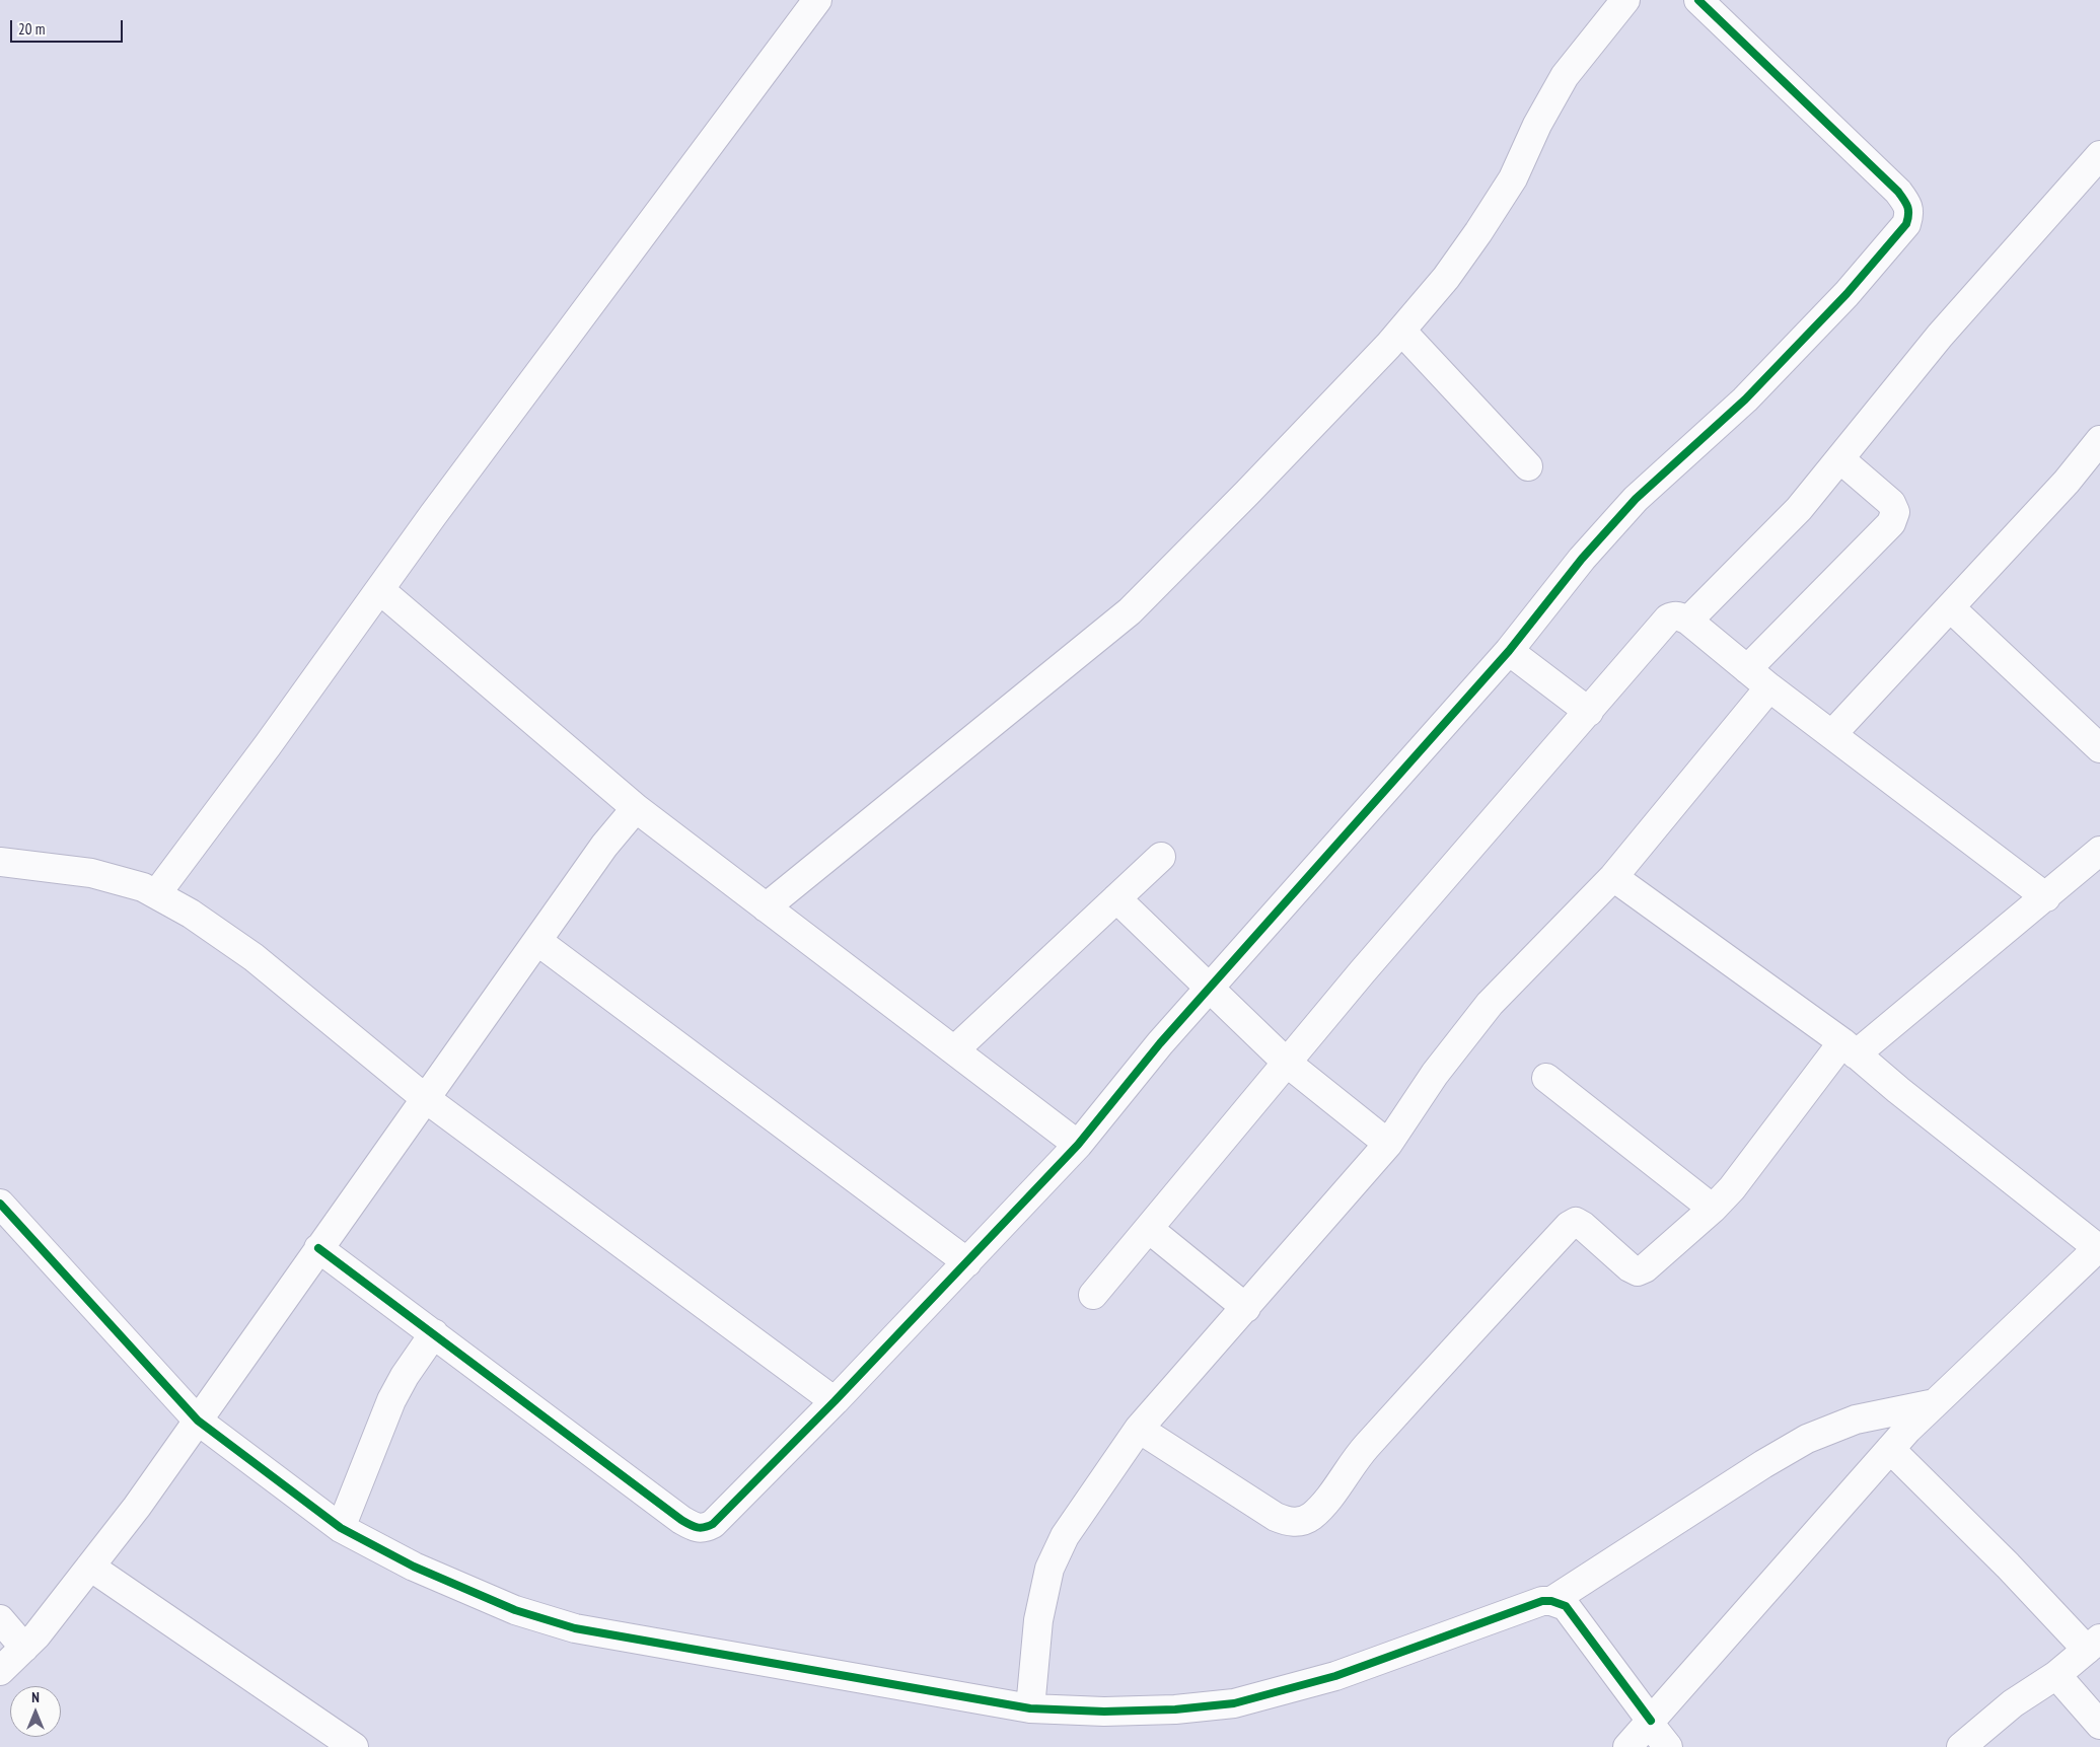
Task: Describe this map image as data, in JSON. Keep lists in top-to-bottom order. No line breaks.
{"scale_bar":"20 m","north":"top"}
